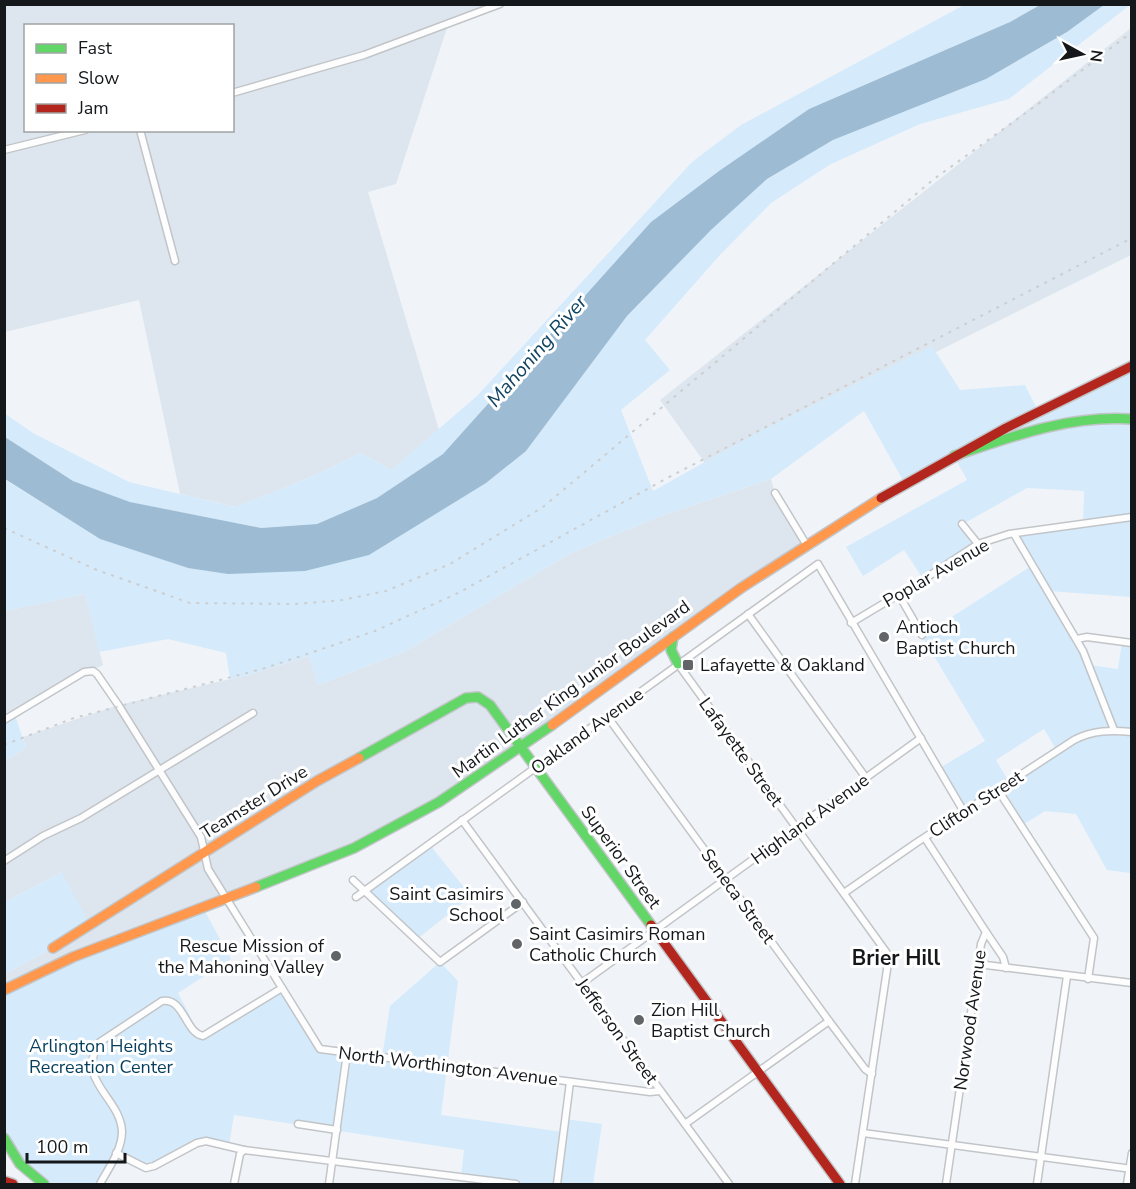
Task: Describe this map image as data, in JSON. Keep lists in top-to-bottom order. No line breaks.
{"streets":{"main road":["Martin Luther King Junior Boulevard","Teamster Drive","Superior Street"],"street":["Poplar Avenue","Oakland Avenue","Lafayette Street","Clifton Street","Highland Avenue","Seneca Street","Norwood Avenue","Jefferson Street","North Worthington Avenue"]},"crossings":[["Poplar Avenue","Oakland Avenue"],["Martin Luther King Junior Boulevard","Superior Street"],["Martin Luther King Junior Boulevard","North Worthington Avenue"],["Oakland Avenue","Lafayette Street"],["Oakland Avenue","Superior Street"],["Oakland Avenue","Seneca Street"],["Oakland Avenue","Jefferson Street"],["Lafayette Street","Clifton Street"],["Lafayette Street","Highland Avenue"],["Lafayette Street","Seneca Street"],["Teamster Drive","Superior Street"],["Teamster Drive","North Worthington Avenue"],["Clifton Street","Norwood Avenue"],["Highland Avenue","Superior Street"],["Highland Avenue","Seneca Street"],["Highland Avenue","Jefferson Street"],["Jefferson Street","North Worthington Avenue"]],"districts":["Brier Hill"],"water":["Mahoning River"],"parks":["Arlington Heights Recreation Center"],"places":{"other":["Antioch Baptist Church","Saint Casimirs School","Saint Casimirs Roman Catholic Church","Rescue Mission of the Mahoning Valley","Zion Hill Baptist Church"],"transit":["Lafayette & Oakland"]},"legend":["Fast","Slow","Jam"],"scale_bar":"100 m","north":"right"}
